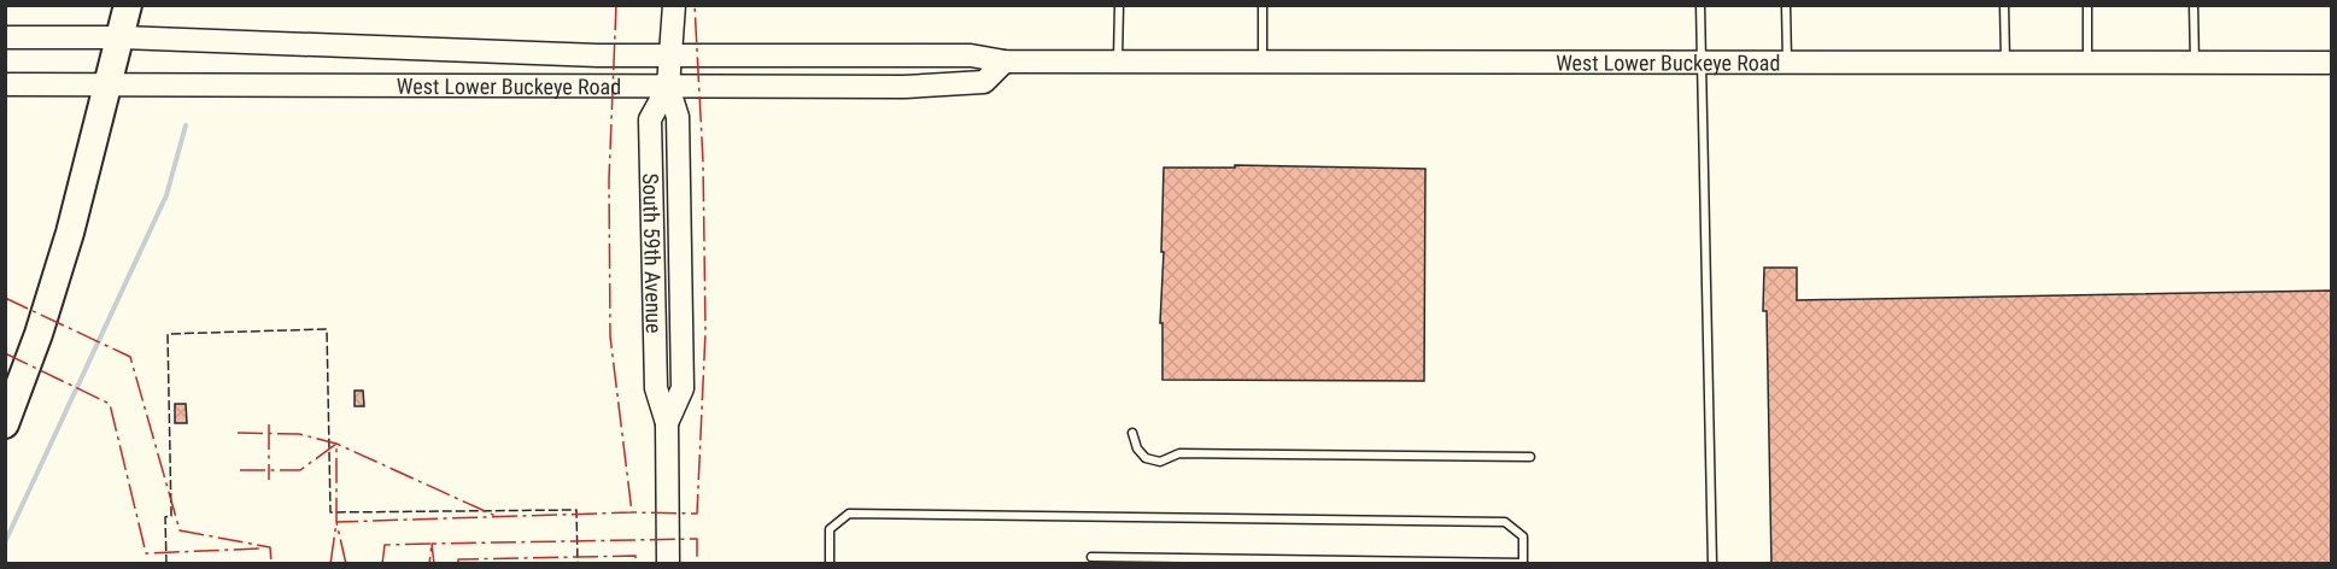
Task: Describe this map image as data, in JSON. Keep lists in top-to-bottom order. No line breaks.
{"streets":{"main road":["West Lower Buckeye Road","South 59th Avenue"]},"crossings":[["West Lower Buckeye Road","South 59th Avenue"]]}
